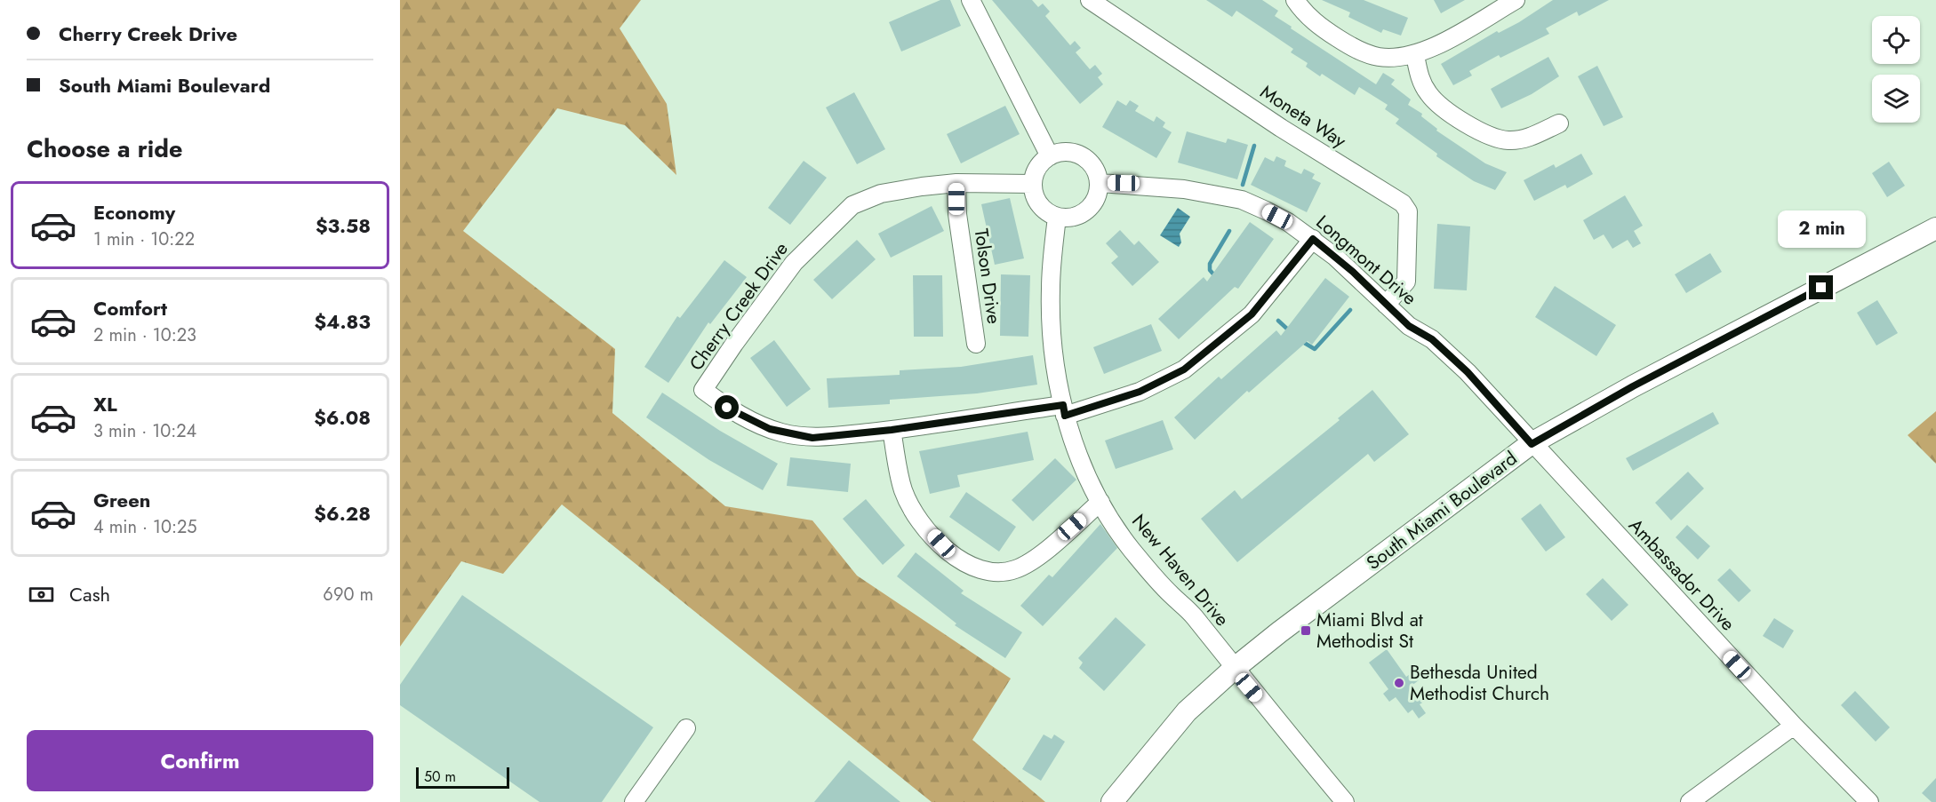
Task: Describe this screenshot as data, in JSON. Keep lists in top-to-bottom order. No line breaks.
{"streets":{"main road":["South Miami Boulevard"],"street":["Moneta Way","Longmont Drive","Tolson Drive","Cherry Creek Drive","New Haven Drive","Ambassador Drive"]},"crossings":[["Moneta Way","Longmont Drive"],["Longmont Drive","Cherry Creek Drive"],["Longmont Drive","South Miami Boulevard"],["Longmont Drive","New Haven Drive"],["Longmont Drive","Ambassador Drive"],["Tolson Drive","Cherry Creek Drive"],["Cherry Creek Drive","New Haven Drive"],["South Miami Boulevard","New Haven Drive"],["South Miami Boulevard","Ambassador Drive"]],"places":{"transit":["Miami Blvd at Methodist St"],"other":["Bethesda United Methodist Church"]},"scale_bar":"50 m","page":{"banner":["Cherry Creek Drive","South Miami Boulevard"],"heading":"Choose a ride","list":[{"name":"Economy","note":"1 min · 10:22","value":"$3.58"},{"name":"Comfort","note":"2 min · 10:23","value":"$4.83"},{"name":"XL","note":"3 min · 10:24","value":"$6.08"},{"name":"Green","note":"4 min · 10:25","value":"$6.28"}],"bubble":"2 min","pay":["Cash","690 m"],"buttons":"Confirm","scale":"50 m"}}
